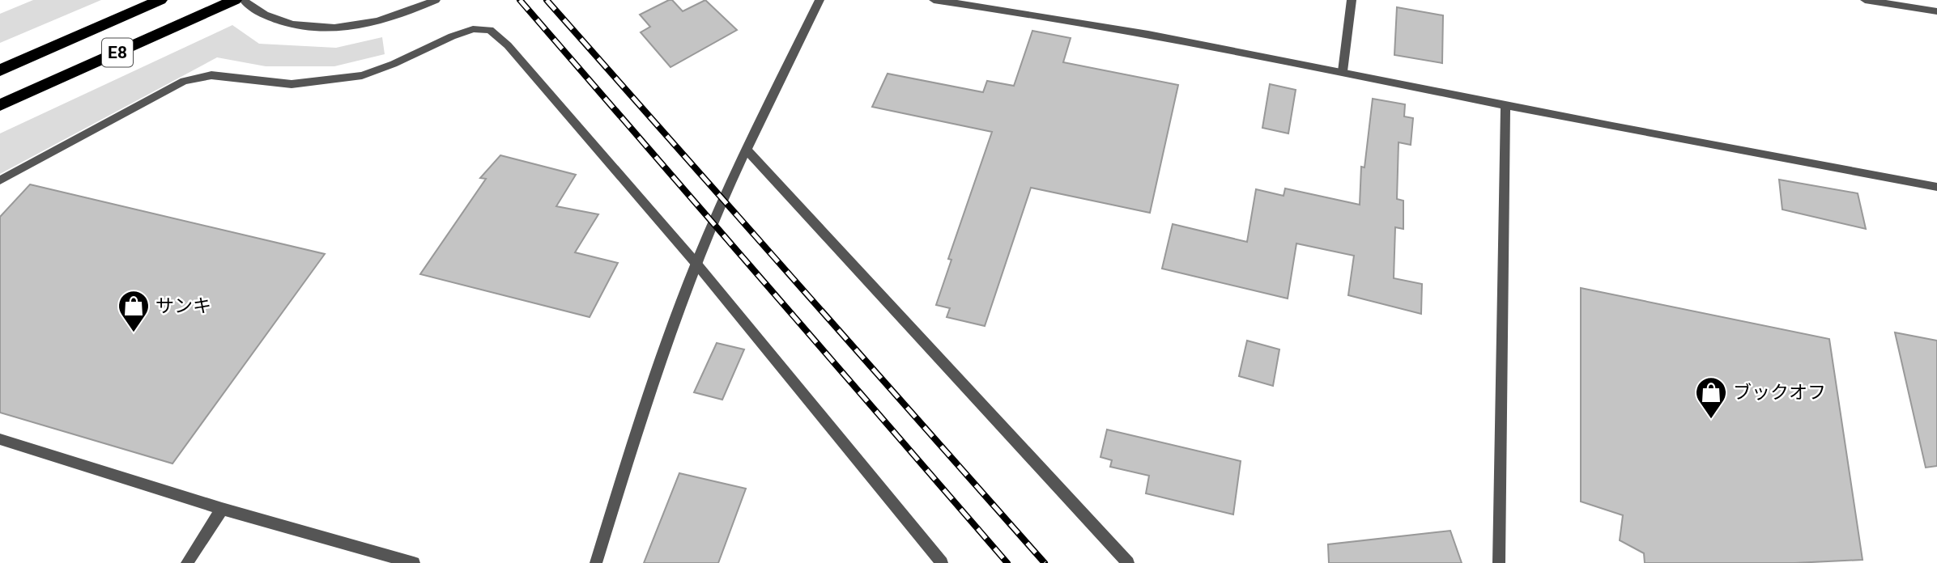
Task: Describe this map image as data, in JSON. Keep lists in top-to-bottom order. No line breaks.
{"streets":{"highway":["E8"]},"places":{"shop":["サンキ","ブックオフ"]}}
